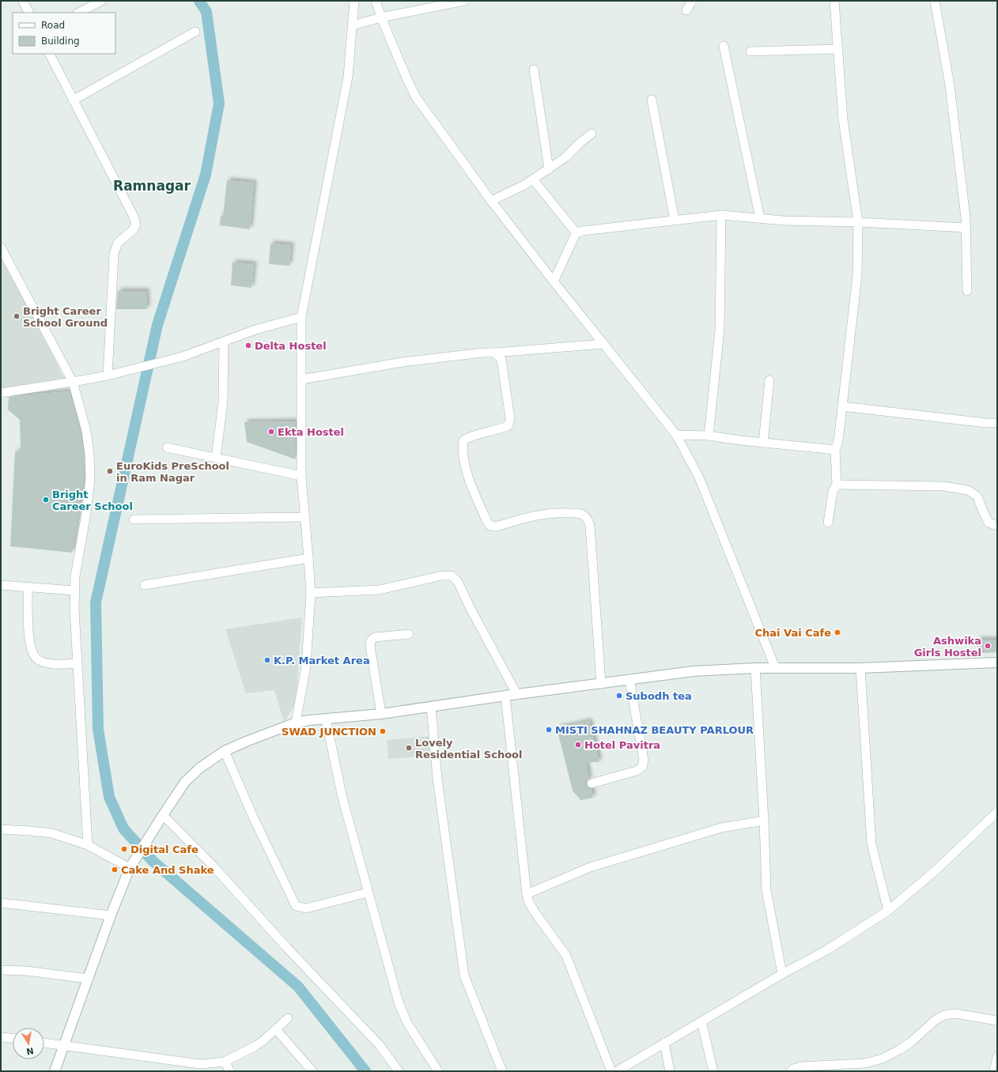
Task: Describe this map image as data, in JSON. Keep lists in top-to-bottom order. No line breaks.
{"districts":["Ramnagar"],"places":["Bright Career School Ground","Delta Hostel","Ekta Hostel","EuroKids PreSchool in Ram Nagar","Bright Career School","Chai Vai Cafe","Ashwika Girls Hostel","K.P. Market Area","Subodh tea","MISTI SHAHNAZ BEAUTY PARLOUR","SWAD JUNCTION","Hotel Pavitra","Lovely Residential School","Digital Cafe","Cake And Shake"],"legend":["Road","Building"],"north":"bottom"}
